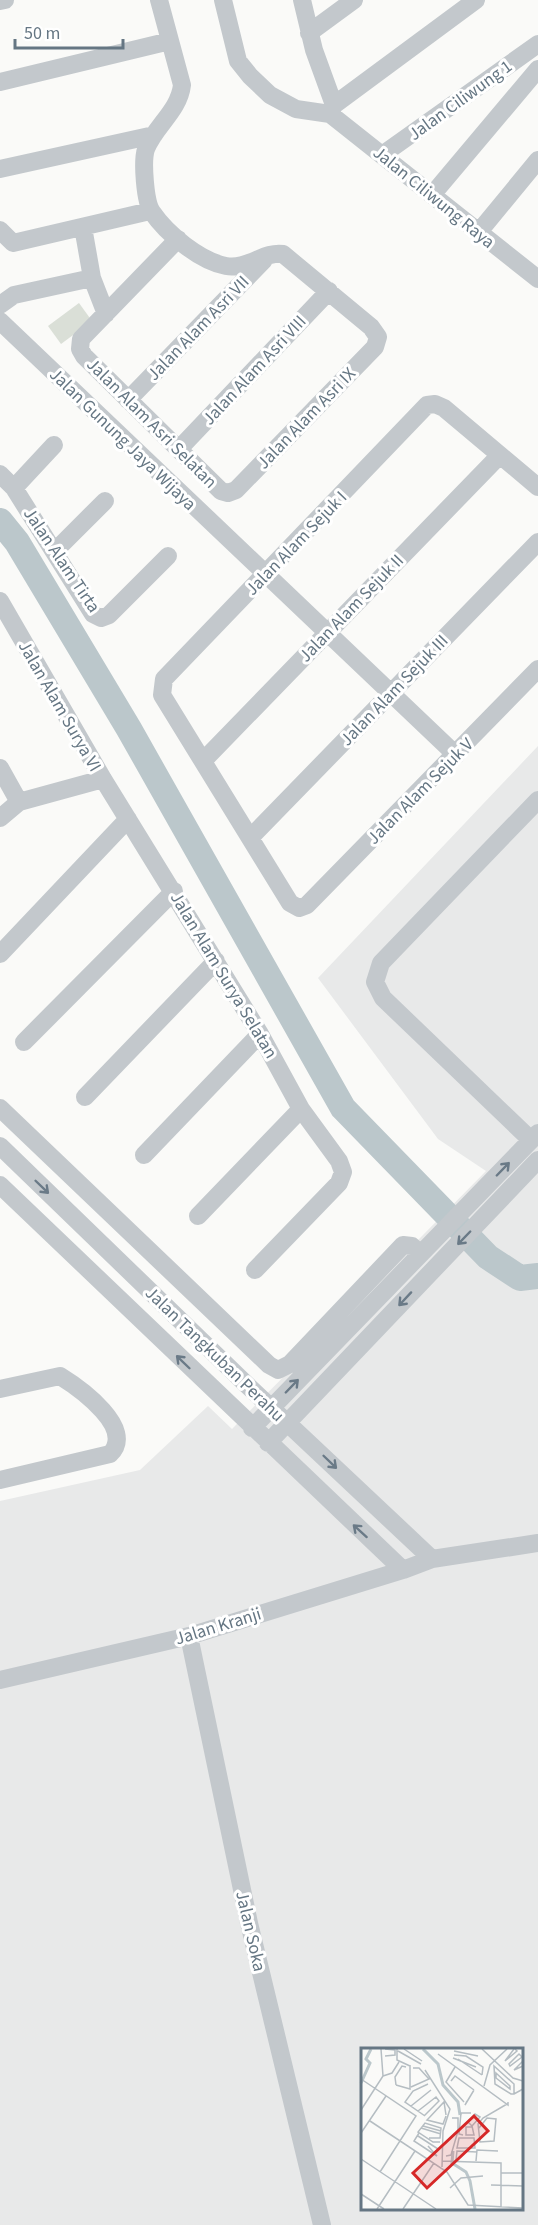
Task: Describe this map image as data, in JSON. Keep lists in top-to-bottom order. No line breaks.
{"streets":{"street":["Jalan Ciliwung 1","Jalan Ciliwung Raya","Jalan Alam Asri VII","Jalan Alam Asri VIII","Jalan Alam Asri IX","Jalan Alam Asri Selatan","Jalan Gunung Jaya Wijaya","Jalan Alam Sejuk I","Jalan Alam Tirta","Jalan Alam Sejuk II","Jalan Alam Sejuk III","Jalan Alam Surya VI","Jalan Alam Sejuk V","Jalan Alam Surya Selatan","Jalan Tangkuban Perahu","Jalan Kranji","Jalan Soka"]},"crossings":[["Jalan Ciliwung 1","Jalan Ciliwung Raya"],["Jalan Alam Asri VII","Jalan Alam Asri Selatan"],["Jalan Alam Asri VIII","Jalan Alam Asri IX"],["Jalan Alam Asri VIII","Jalan Alam Asri Selatan"],["Jalan Alam Asri IX","Jalan Alam Asri Selatan"],["Jalan Gunung Jaya Wijaya","Jalan Alam Sejuk I"],["Jalan Gunung Jaya Wijaya","Jalan Alam Sejuk II"],["Jalan Gunung Jaya Wijaya","Jalan Alam Sejuk III"],["Jalan Gunung Jaya Wijaya","Jalan Alam Sejuk V"],["Jalan Alam Sejuk I","Jalan Alam Sejuk II"],["Jalan Alam Sejuk III","Jalan Alam Sejuk V"],["Jalan Alam Surya VI","Jalan Alam Surya Selatan"],["Jalan Tangkuban Perahu","Jalan Kranji"],["Jalan Kranji","Jalan Soka"]],"scale_bar":"50 m"}
